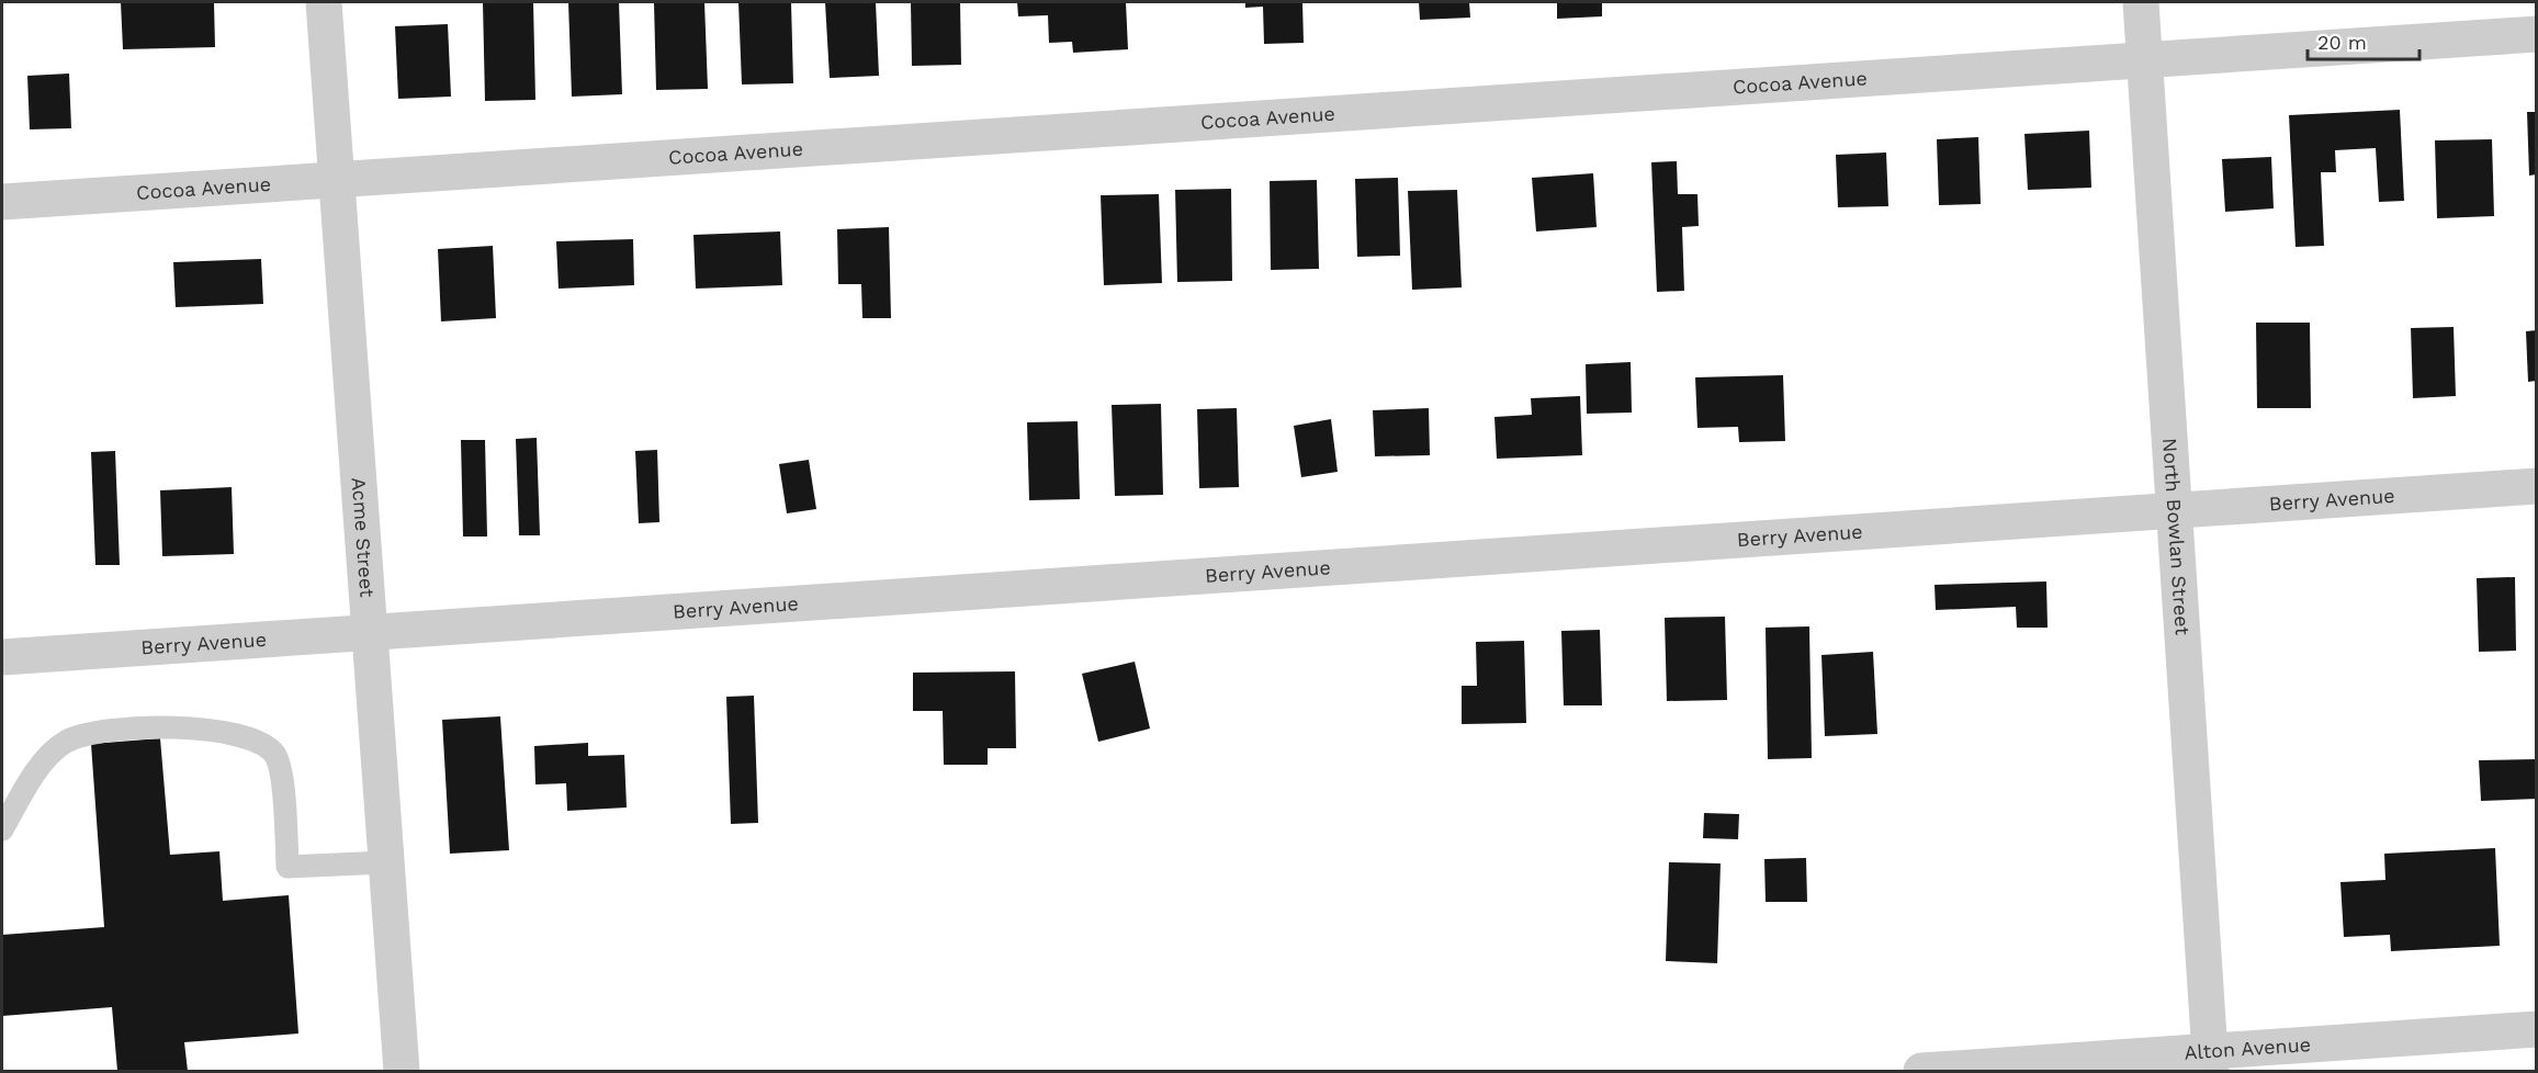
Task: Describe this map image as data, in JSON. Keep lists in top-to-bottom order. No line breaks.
{"streets":{"street":["Cocoa Avenue","Berry Avenue","Acme Street","North Bowlan Street","Alton Avenue"]},"crossings":[["Cocoa Avenue","Acme Street"],["Cocoa Avenue","North Bowlan Street"],["Berry Avenue","Acme Street"],["Berry Avenue","North Bowlan Street"],["North Bowlan Street","Alton Avenue"]],"scale_bar":"20 m"}
